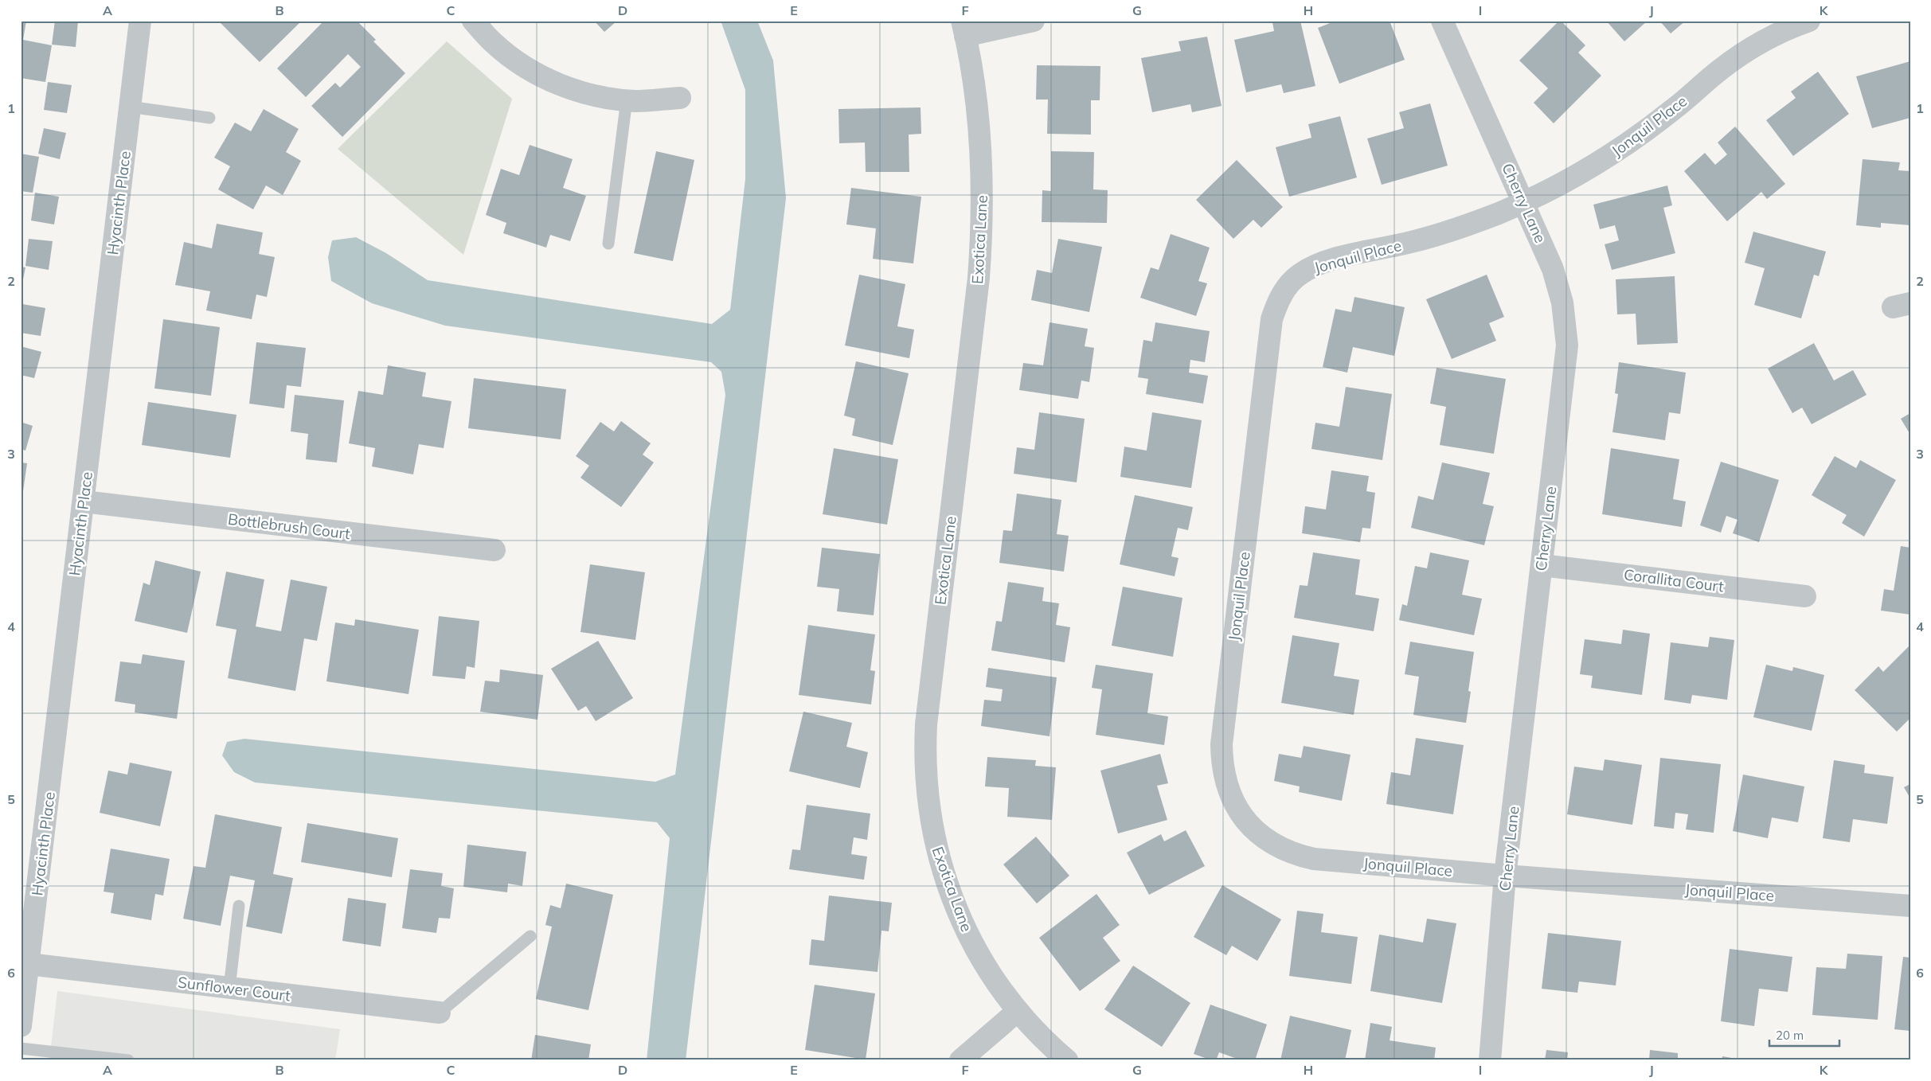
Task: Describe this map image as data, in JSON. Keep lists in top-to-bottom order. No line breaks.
{"streets":{"street":["Jonquil Place","Hyacinth Place","Cherry Lane","Exotica Lane","Bottlebrush Court","Corallita Court","Sunflower Court"]},"crossings":[["Jonquil Place","Cherry Lane"],["Hyacinth Place","Bottlebrush Court"],["Hyacinth Place","Sunflower Court"],["Cherry Lane","Corallita Court"]],"scale_bar":"20 m","grid":{"columns":["A","B","C","D","E","F","G","H","I","J","K"],"rows":["1","2","3","4","5","6"]}}
